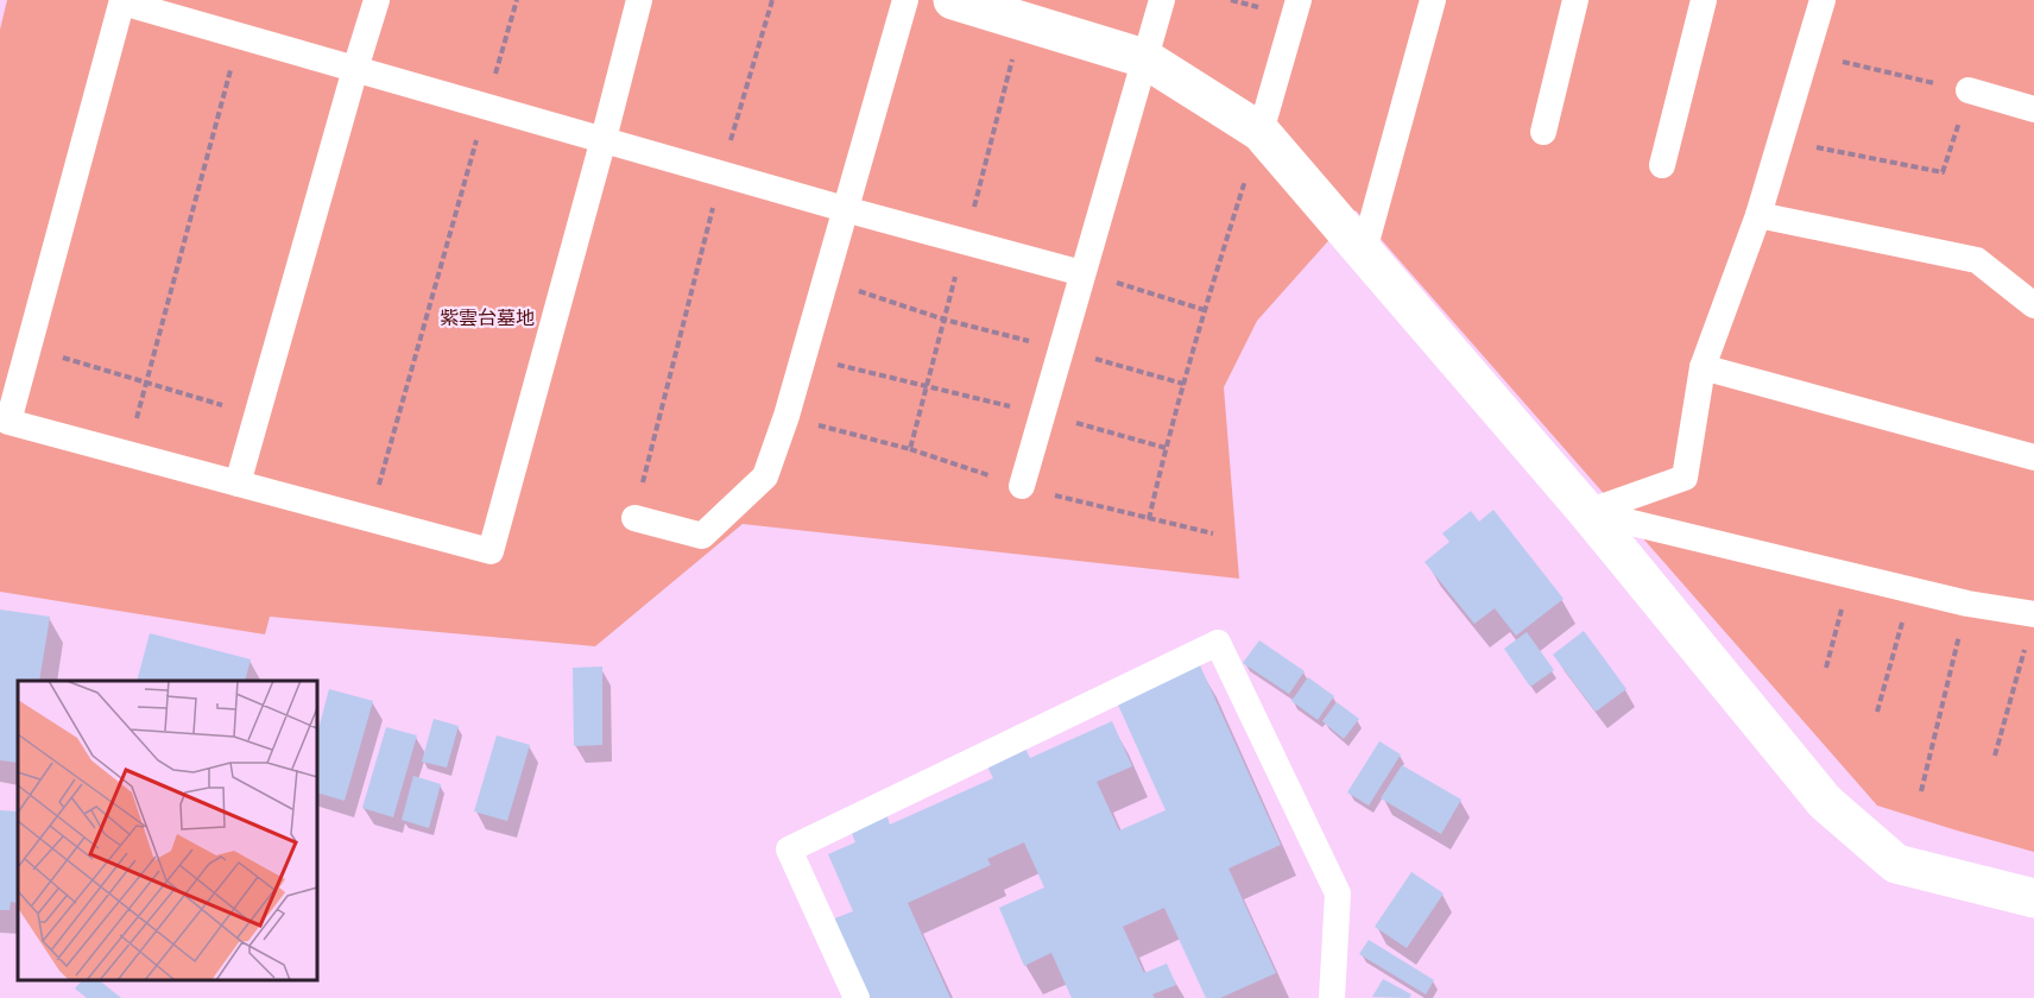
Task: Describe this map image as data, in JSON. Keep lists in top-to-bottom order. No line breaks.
{"parks":["紫雲台墓地"]}
